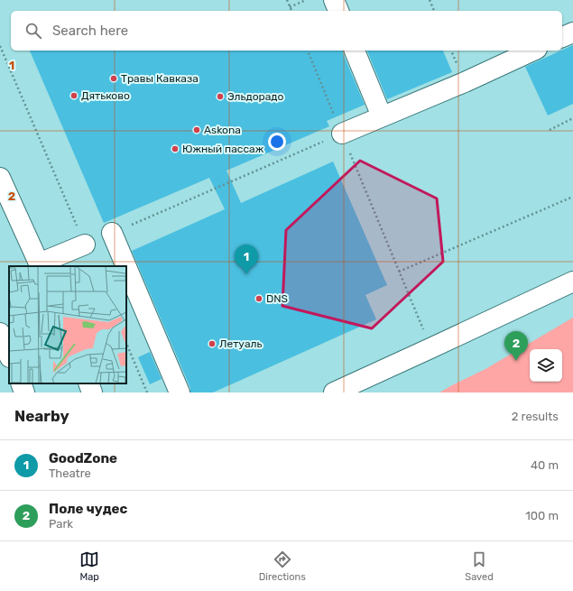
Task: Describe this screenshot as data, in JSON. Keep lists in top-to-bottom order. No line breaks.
{"places":["Травы Кавказа","Дятьково","Эльдорадо","Askona","Южный пассаж","DNS","Летуаль"],"page":{"search":"Search here","pins":["1","2"],"heading":["Nearby","2 results"],"list":[{"mark":"1","name":"GoodZone","note":"Theatre","value":"40 m"},{"mark":"2","name":"Поле чудес","note":"Park","value":"100 m"}],"nav":["Map","Directions","Saved"]},"grid":{"rows":["1","2"]}}
